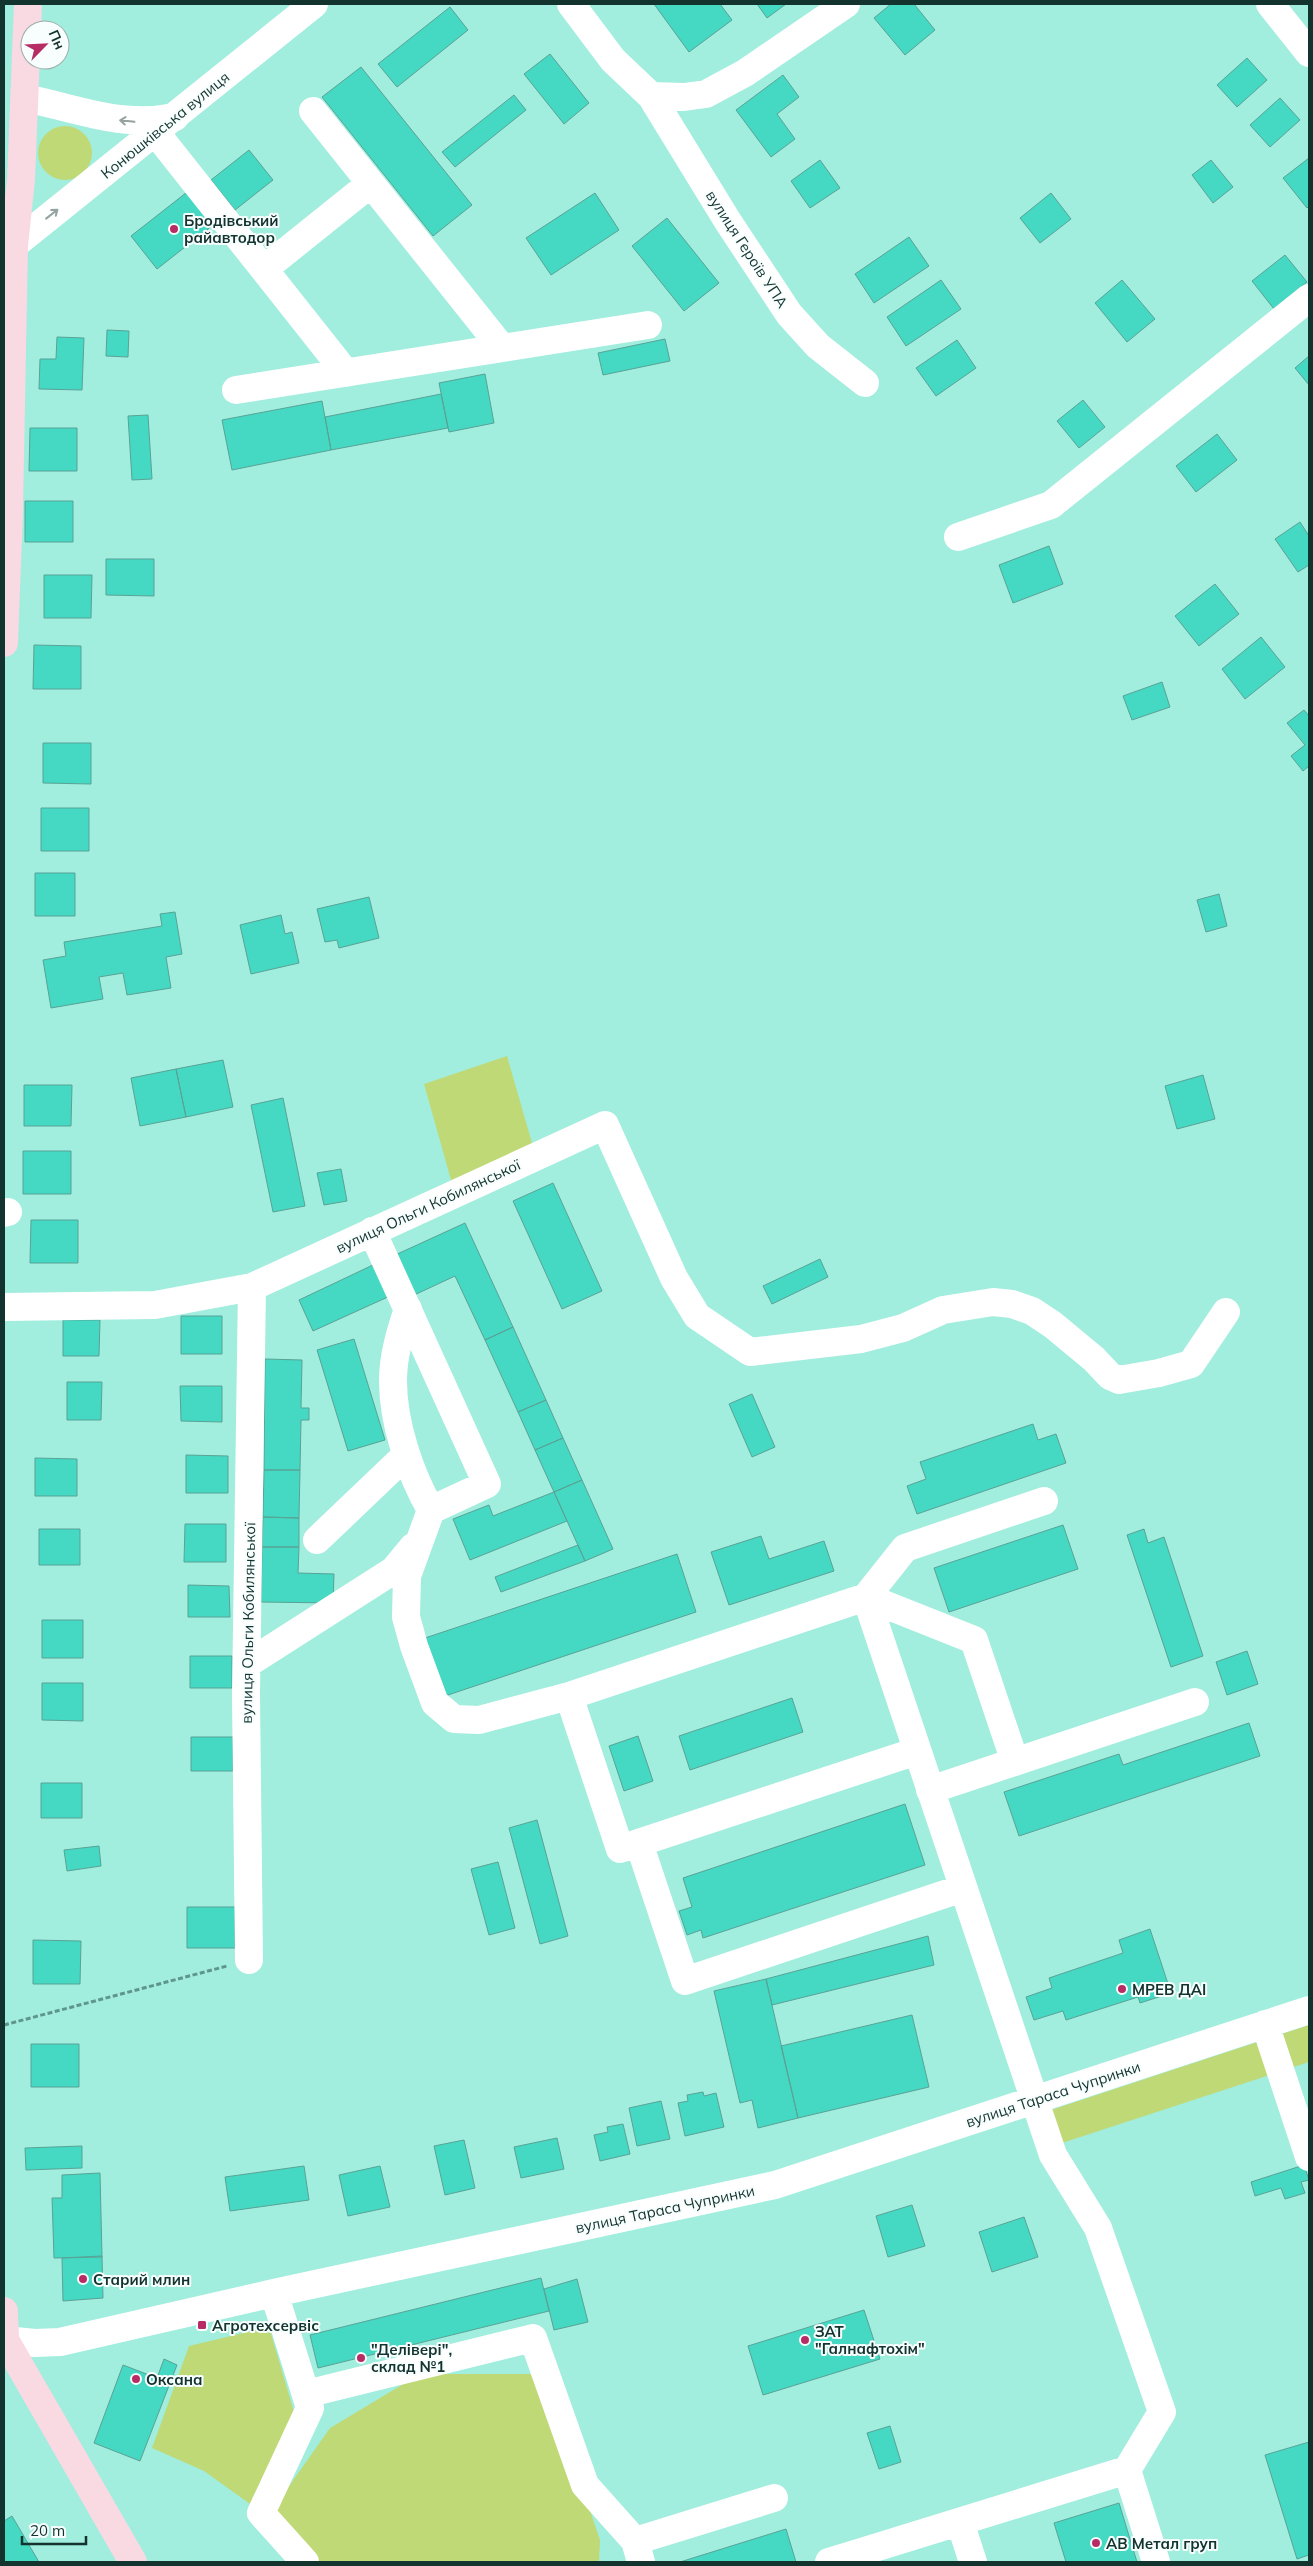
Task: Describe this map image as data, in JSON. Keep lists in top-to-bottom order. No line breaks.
{"streets":{"street":["Конюшківська вулиця","вулиця Героїв УПА","вулиця Ольги Кобилянської","вулиця Тараса Чупринки"]},"one_way":["Конюшківська вулиця"],"places":{"other":["Бродівський райавтодор","МРЕВ ДАІ","Старий млин","ЗАТ \"Галнафтохім\"","\"Делівері\", склад №1","Оксана","АВ Метал груп"],"transit":["Агротехсервіс"]},"scale_bar":"20 m","north":"top right"}
